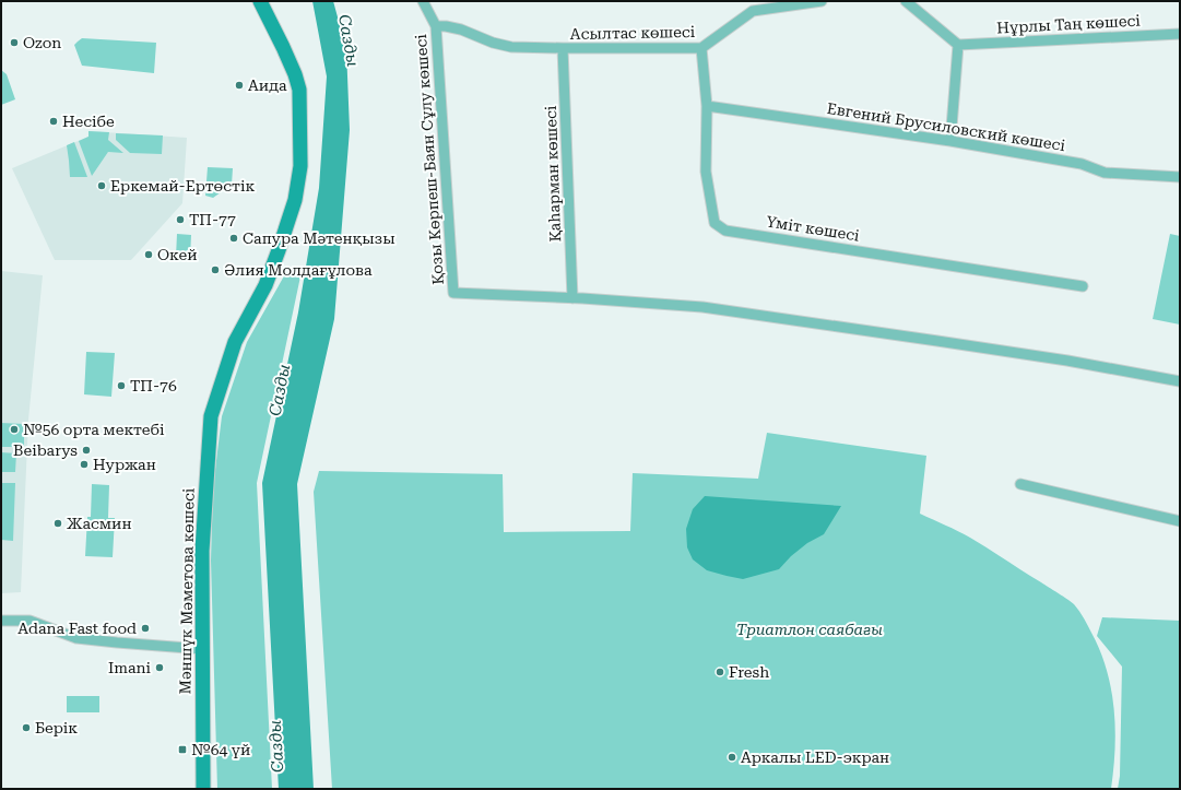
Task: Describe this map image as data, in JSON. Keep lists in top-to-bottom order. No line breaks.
{"streets":{"street":["Нұрлы Таң көшесі","Асылтас көшесі","Евгений Брусиловский көшесі","Қозы Көрпеш-Баян Сұлу көшесі","Қаһарман көшесі","Үміт көшесі","Мәншүк Мәметова көшесі"]},"crossings":[["Асылтас көшесі","Қозы Көрпеш-Баян Сұлу көшесі"],["Асылтас көшесі","Қаһарман көшесі"],["Асылтас көшесі","Үміт көшесі"],["Евгений Брусиловский көшесі","Үміт көшесі"],["Қозы Көрпеш-Баян Сұлу көшесі","Қаһарман көшесі"]],"water":["Сазды"],"parks":["Триатлон саябағы"],"places":{"other":["Ozon","Аида","Несібе","Еркемай-Ертөстік","ТП-77","Сапура Мәтенқызы","Окей","Әлия Молдағұлова","ТП-76","№56 орта мектебі","Beibarys","Нуржан","Жасмин","Adana Fast food","Imani","Fresh","Берік","Аркалы LED-экран"],"transit":["№64 үй"]}}
